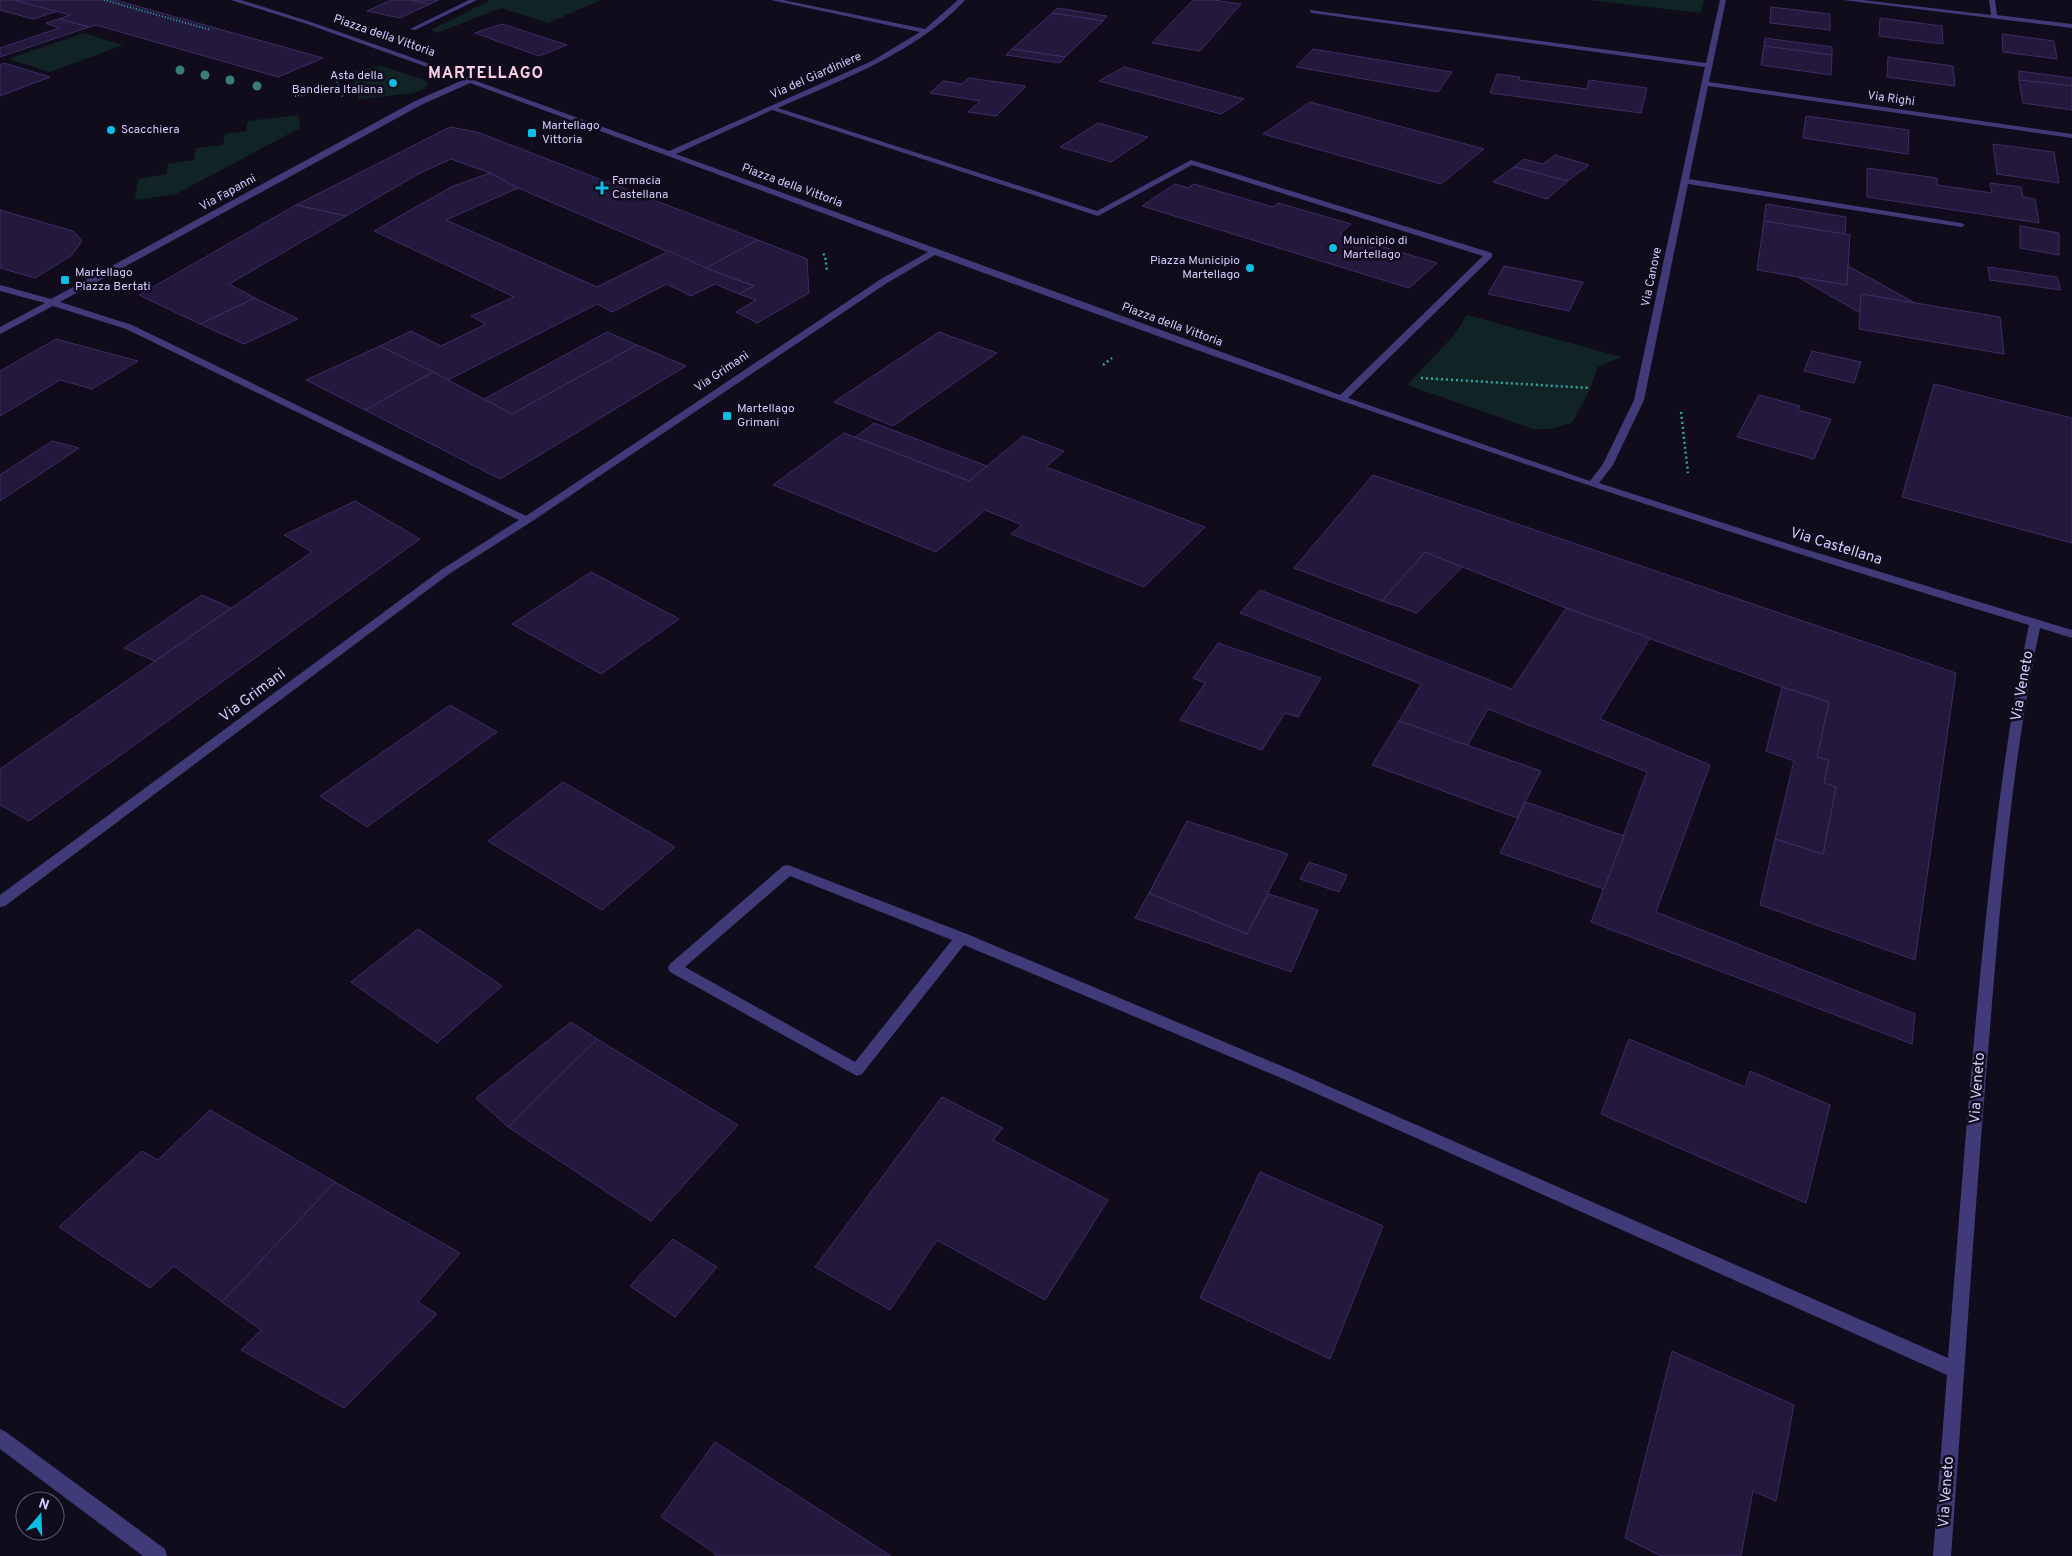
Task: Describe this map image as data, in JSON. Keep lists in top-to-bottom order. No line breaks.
{"streets":{"street":["Piazza della Vittoria","Via del Giardiniere","Via Righi","Via Fapanni","Via Canove","Via Grimani","Via Castellana","Via Veneto"]},"crossings":[["Piazza della Vittoria","Via del Giardiniere"],["Piazza della Vittoria","Via Fapanni"],["Piazza della Vittoria","Via Canove"],["Piazza della Vittoria","Via Grimani"],["Piazza della Vittoria","Via Castellana"],["Via Righi","Via Canove"],["Via Canove","Via Castellana"],["Via Castellana","Via Veneto"]],"districts":["MARTELLAGO"],"places":{"other":["Asta della Bandiera Italiana","Scacchiera","Municipio di Martellago","Piazza Municipio Martellago"],"transit":["Martellago Vittoria","Martellago Piazza Bertati","Martellago Grimani"],"health":["Farmacia Castellana"]},"north":"top"}
